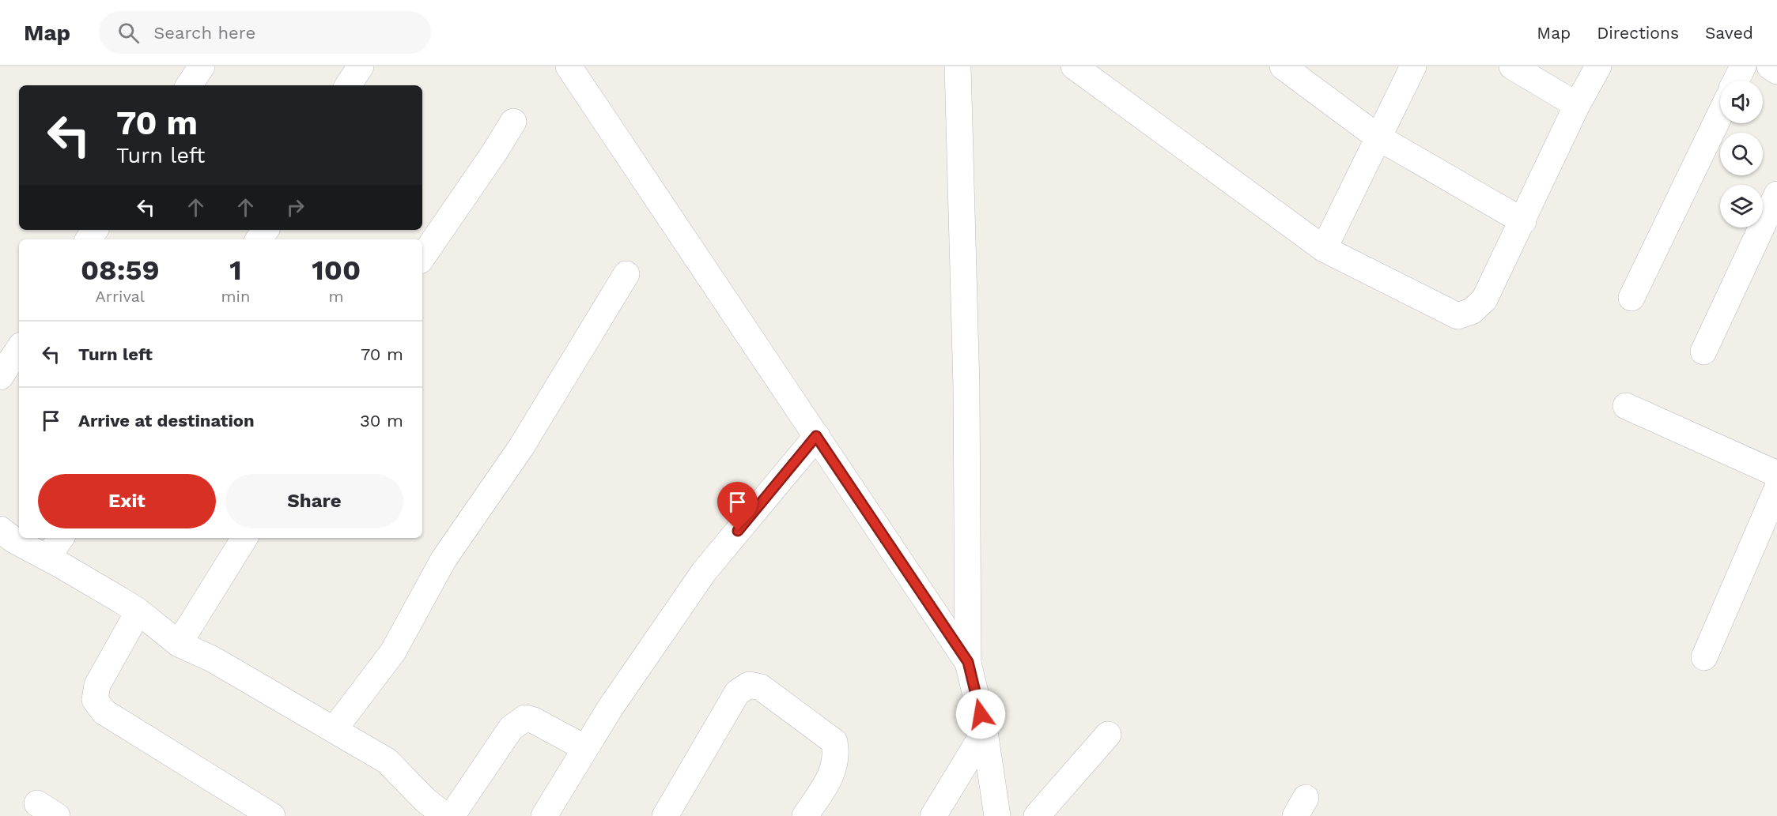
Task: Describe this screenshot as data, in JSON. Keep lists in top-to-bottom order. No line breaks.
{"page":{"header":"Map","search":"Search here","nav":["Map","Directions","Saved"],"turn":["70 m","Turn left"],"eta":["08:59","Arrival","1","min","100","m"],"list":[{"name":"Turn left","value":"70 m"},{"name":"Arrive at destination","value":"30 m"}],"buttons":["Exit","Share"]}}
